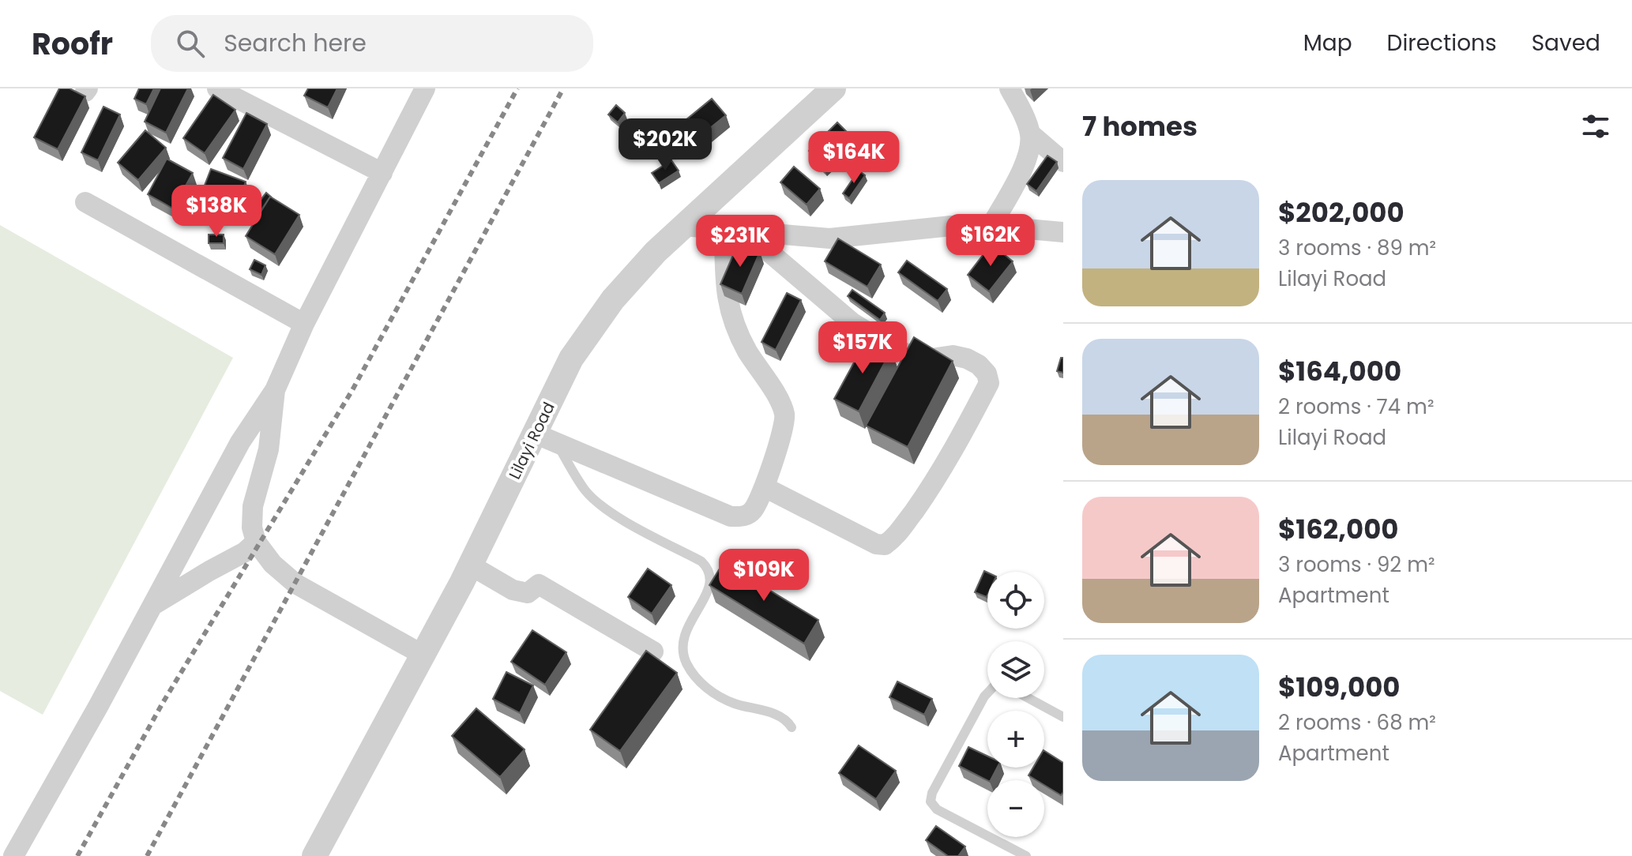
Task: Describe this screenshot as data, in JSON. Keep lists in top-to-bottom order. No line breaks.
{"streets":{"street":["Lilayi Road"]},"page":{"header":"Roofr","search":"Search here","nav":["Map","Directions","Saved"],"heading":"7 homes","price":["$202K","$164K","$138K","$162K","$231K","$157K","$109K"],"list":[{"name":"$202,000","note":"3 rooms · 89 m² · Lilayi Road"},{"name":"$164,000","note":"2 rooms · 74 m² · Lilayi Road"},{"name":"$162,000","note":"3 rooms · 92 m² · Apartment"},{"name":"$109,000","note":"2 rooms · 68 m² · Apartment"}],"map_buttons":["+","−"]}}
